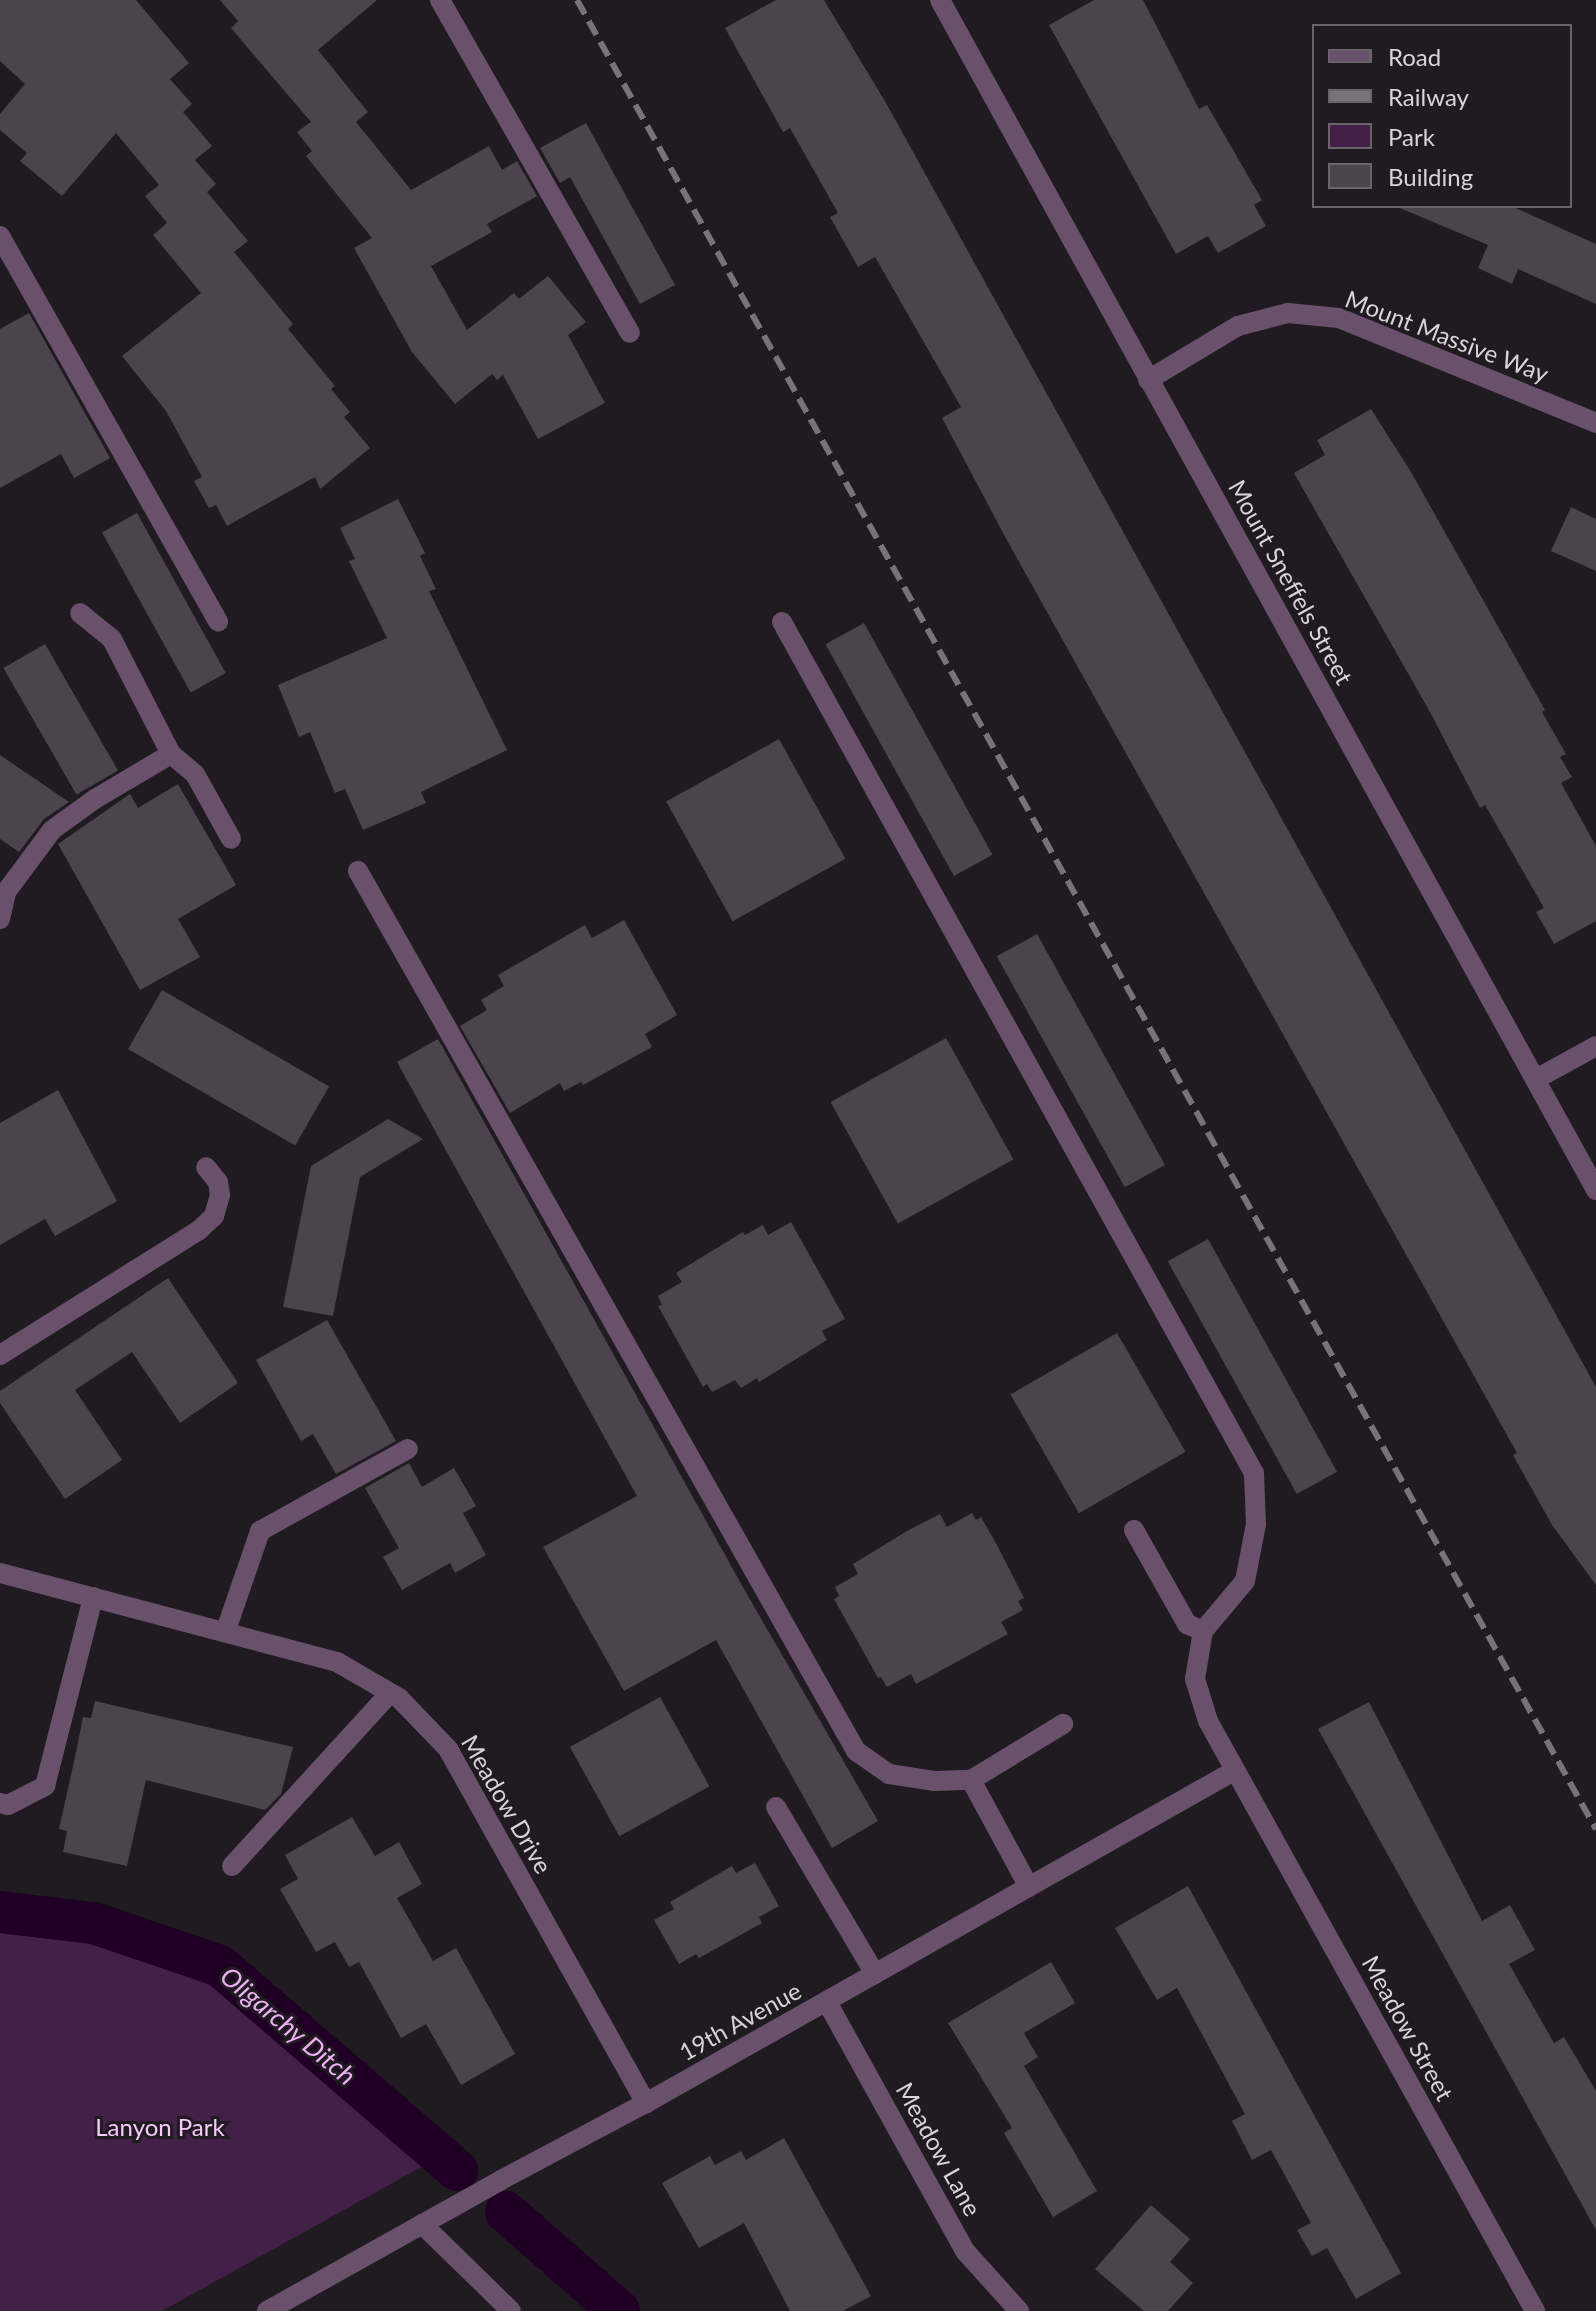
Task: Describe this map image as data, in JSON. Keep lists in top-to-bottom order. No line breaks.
{"streets":{"street":["Mount Massive Way","Mount Sneffels Street","Meadow Drive","19th Avenue","Meadow Street","Meadow Lane"]},"crossings":[["Mount Massive Way","Mount Sneffels Street"],["Meadow Drive","19th Avenue"],["19th Avenue","Meadow Street"],["19th Avenue","Meadow Lane"]],"water":["Oligarchy Ditch"],"parks":["Lanyon Park"],"legend":["Road","Railway","Park","Building"]}
